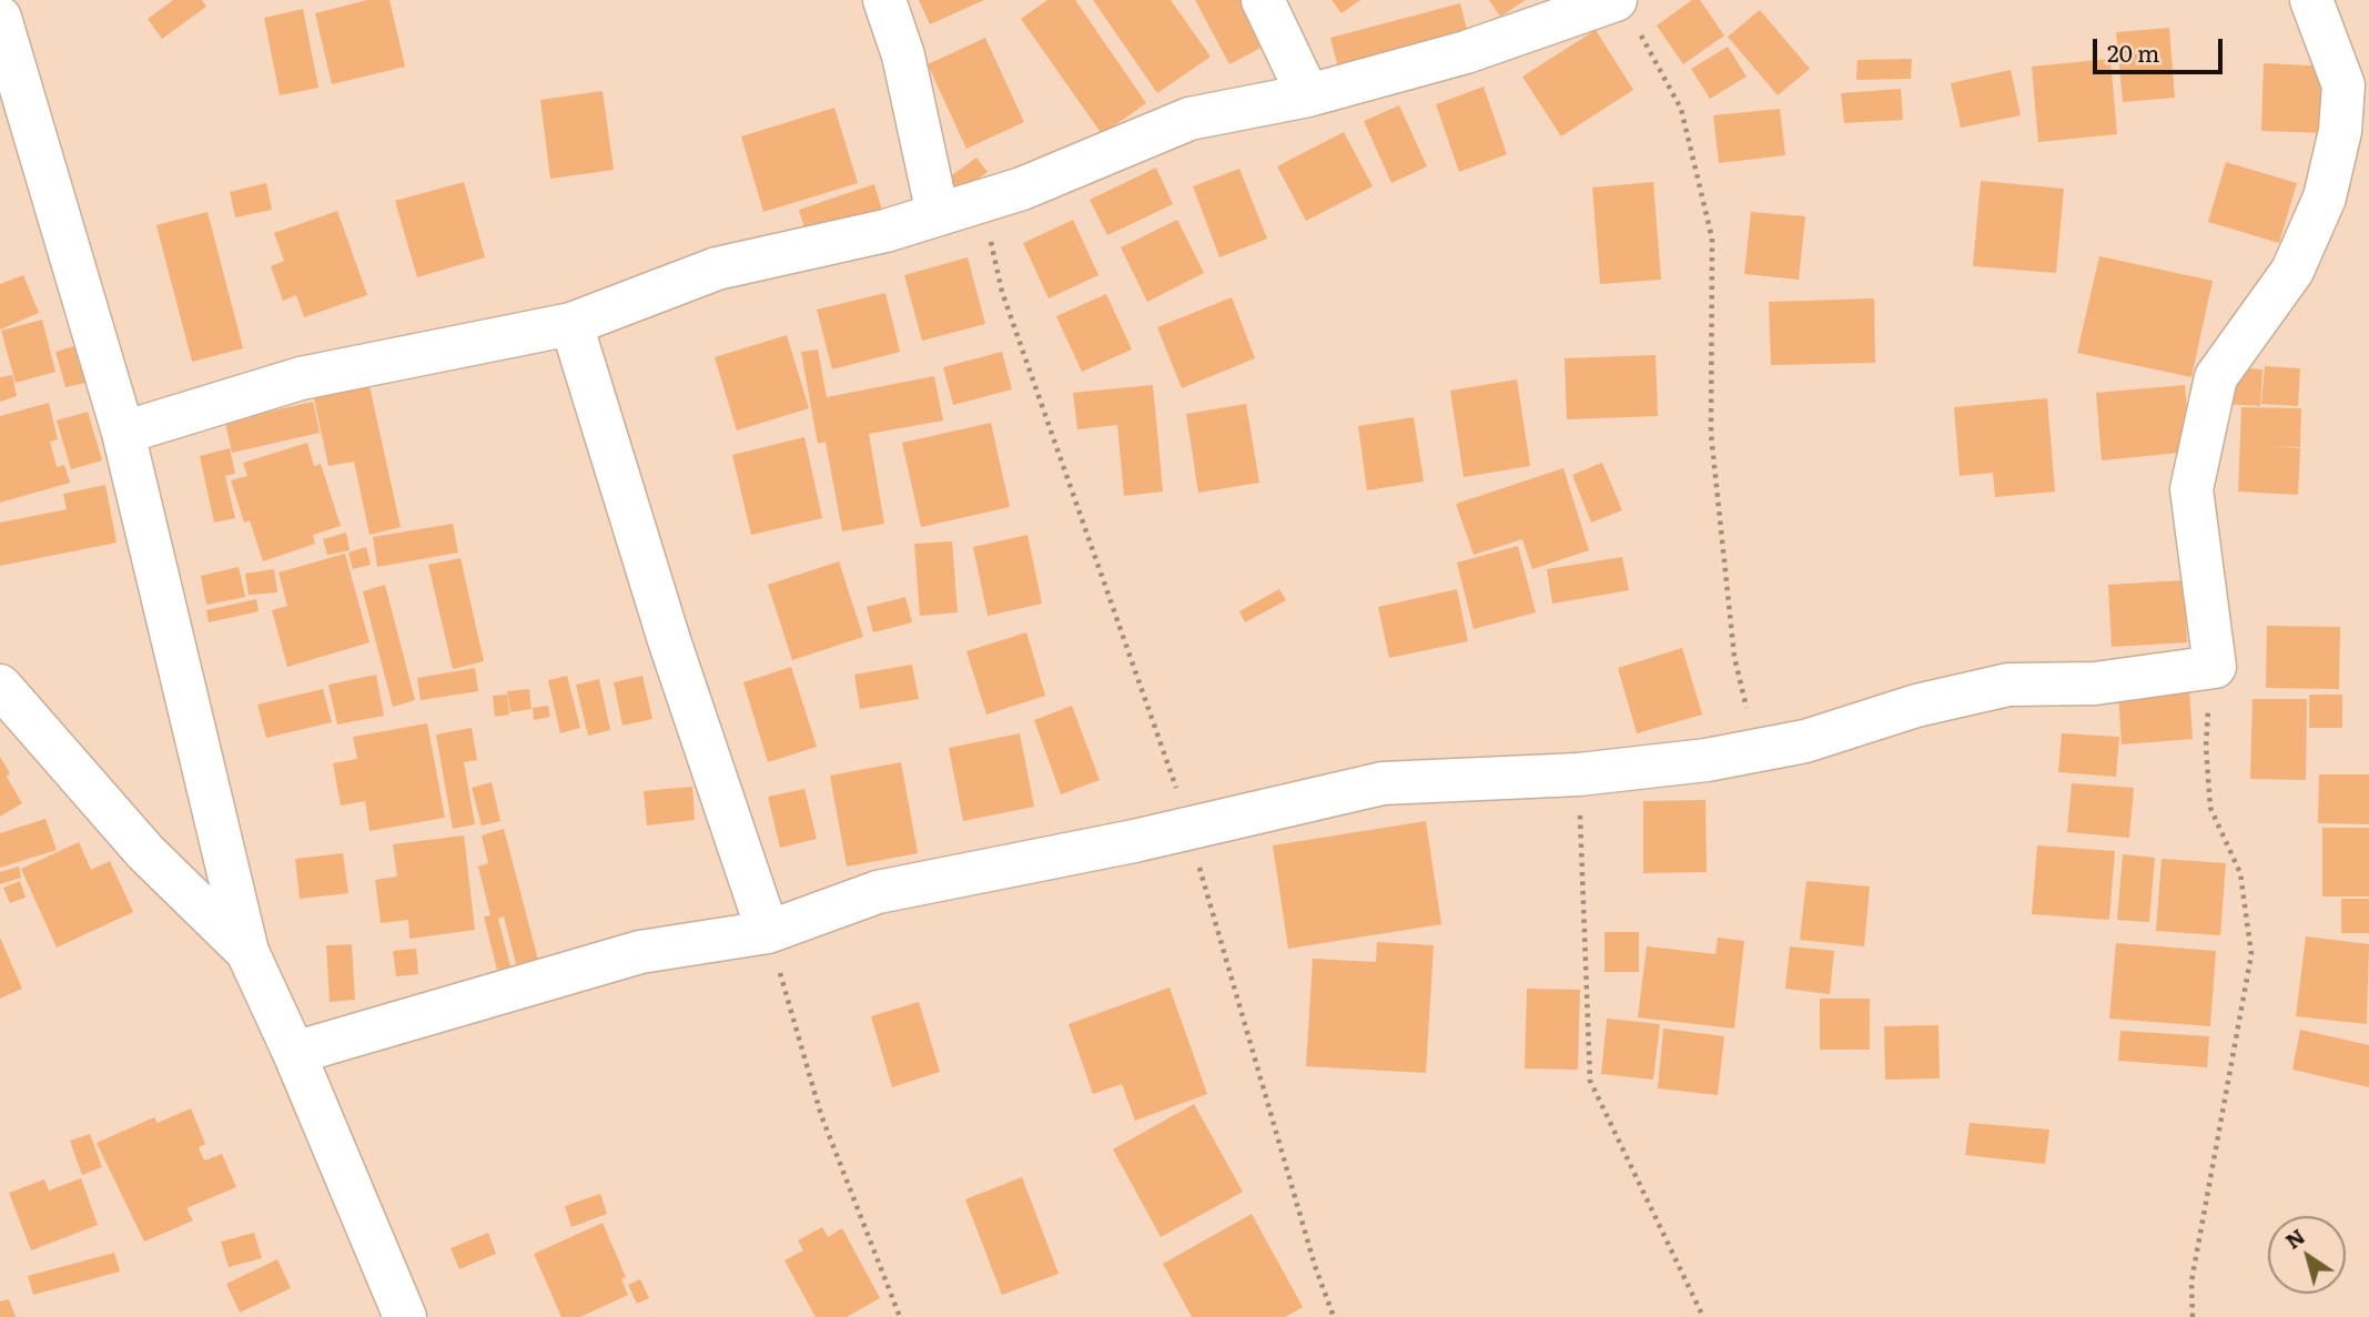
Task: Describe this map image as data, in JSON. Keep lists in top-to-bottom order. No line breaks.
{"scale_bar":"20 m","north":"top left"}
